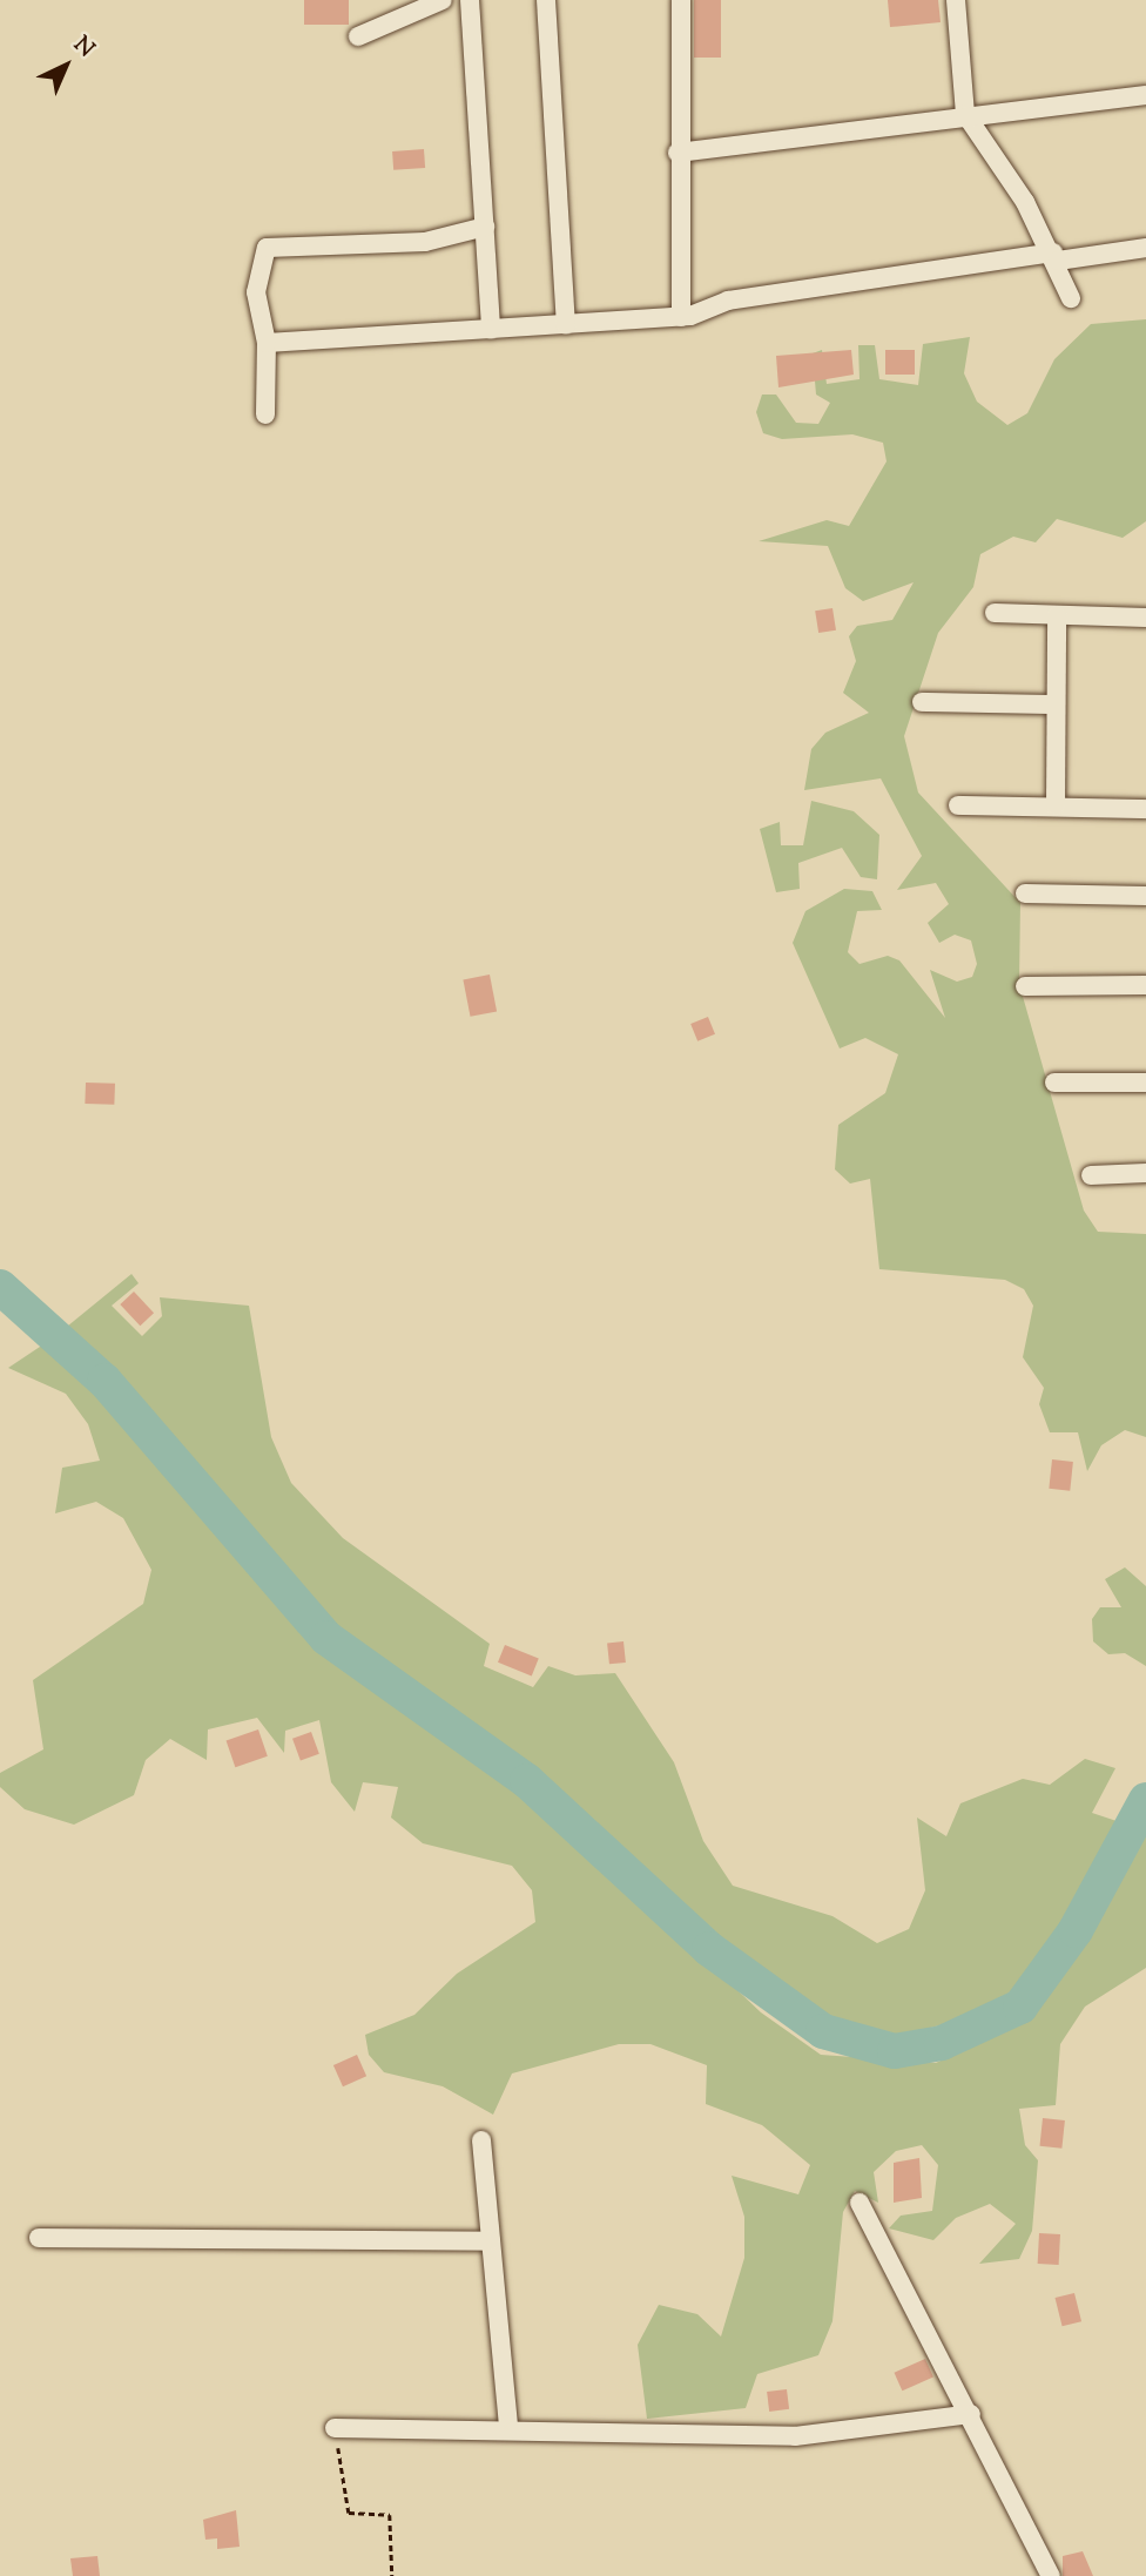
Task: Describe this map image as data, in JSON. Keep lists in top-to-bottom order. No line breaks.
{"north":"top right"}
